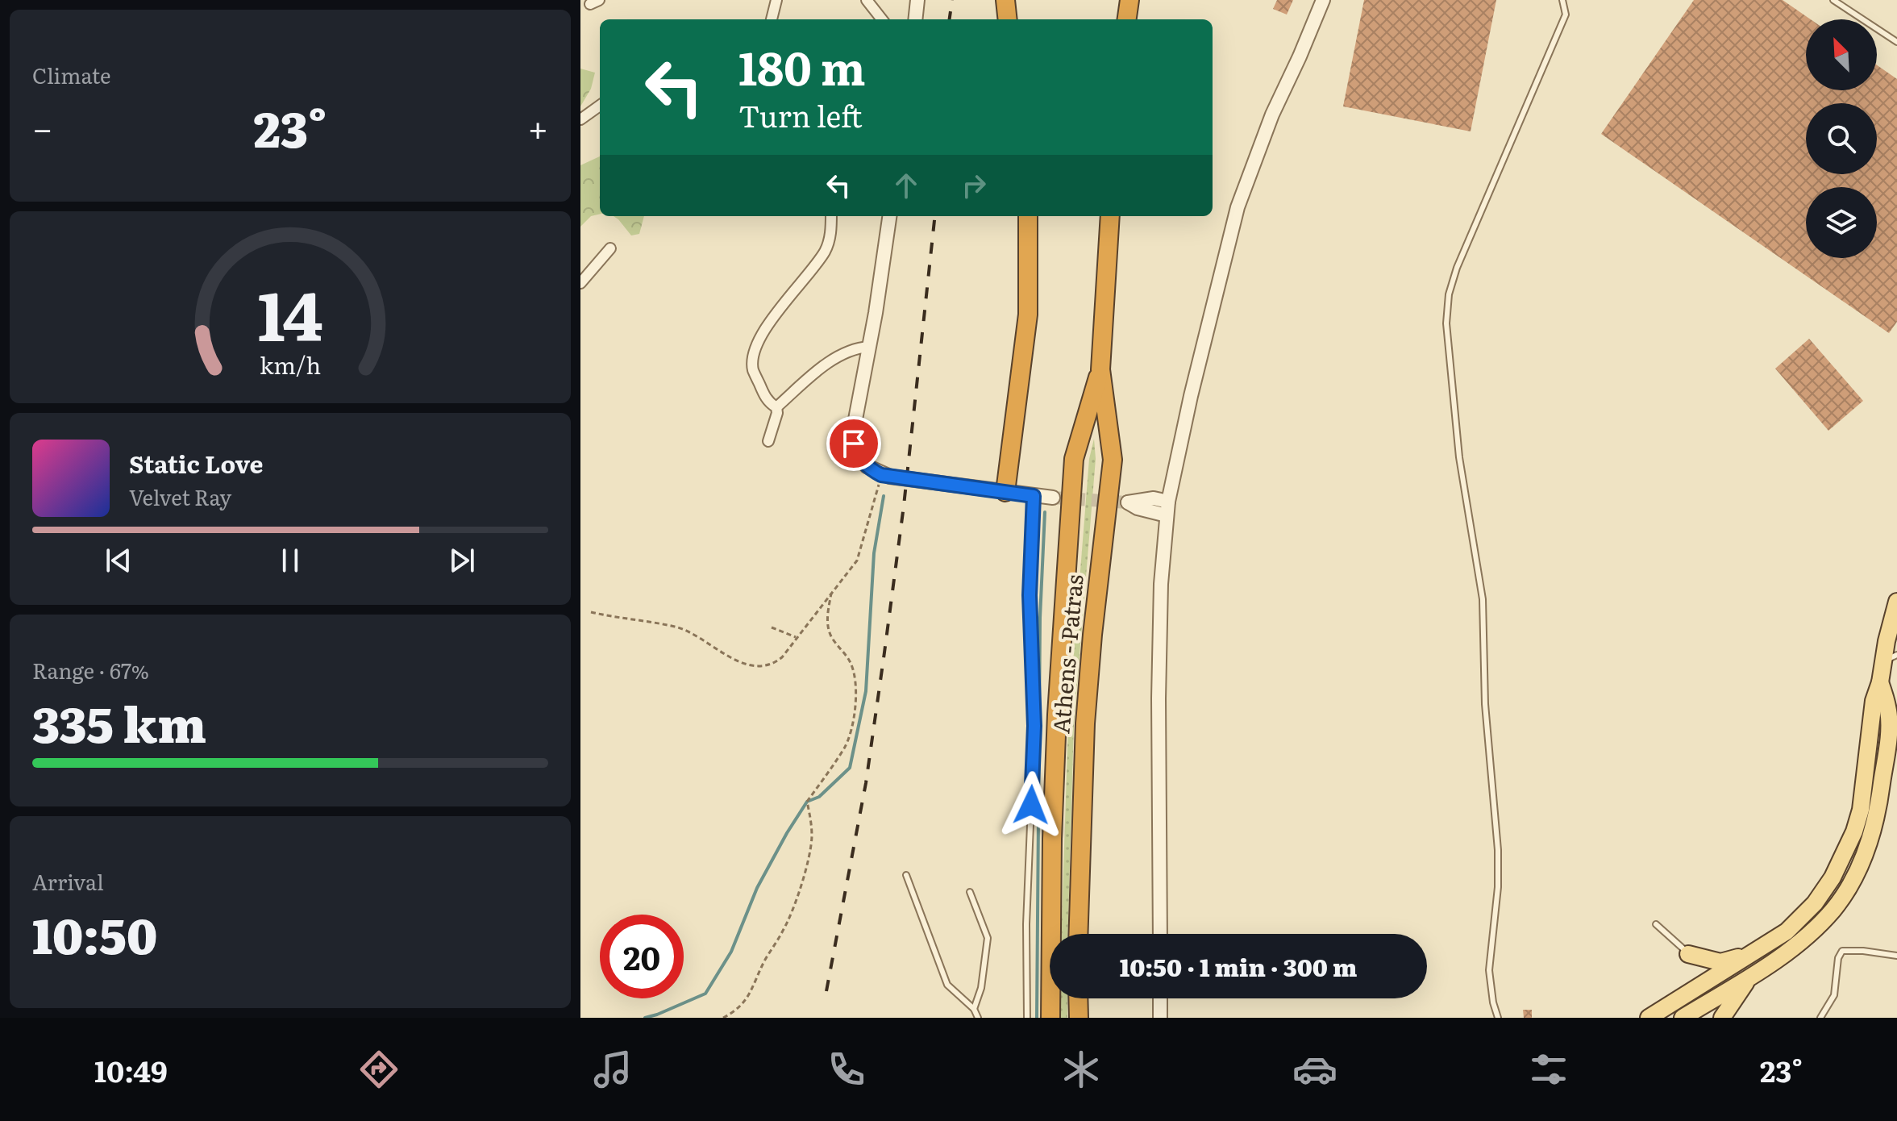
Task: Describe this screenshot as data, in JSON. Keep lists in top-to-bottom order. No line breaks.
{"streets":{"highway":["Athens - Patras"]},"north":"top left","page":{"tile":["Climate",["Range · 67%","335 km"],["Arrival","10:50"]],"turn":["180 m","Turn left"],"heat":["−","23°","+"],"song":["Static Love","Velvet Ray"],"limit":"20","trip":"10:50 · 1 min · 300 m","tabs":["10:49","23°"],"gauge":["14","km/h"]}}
